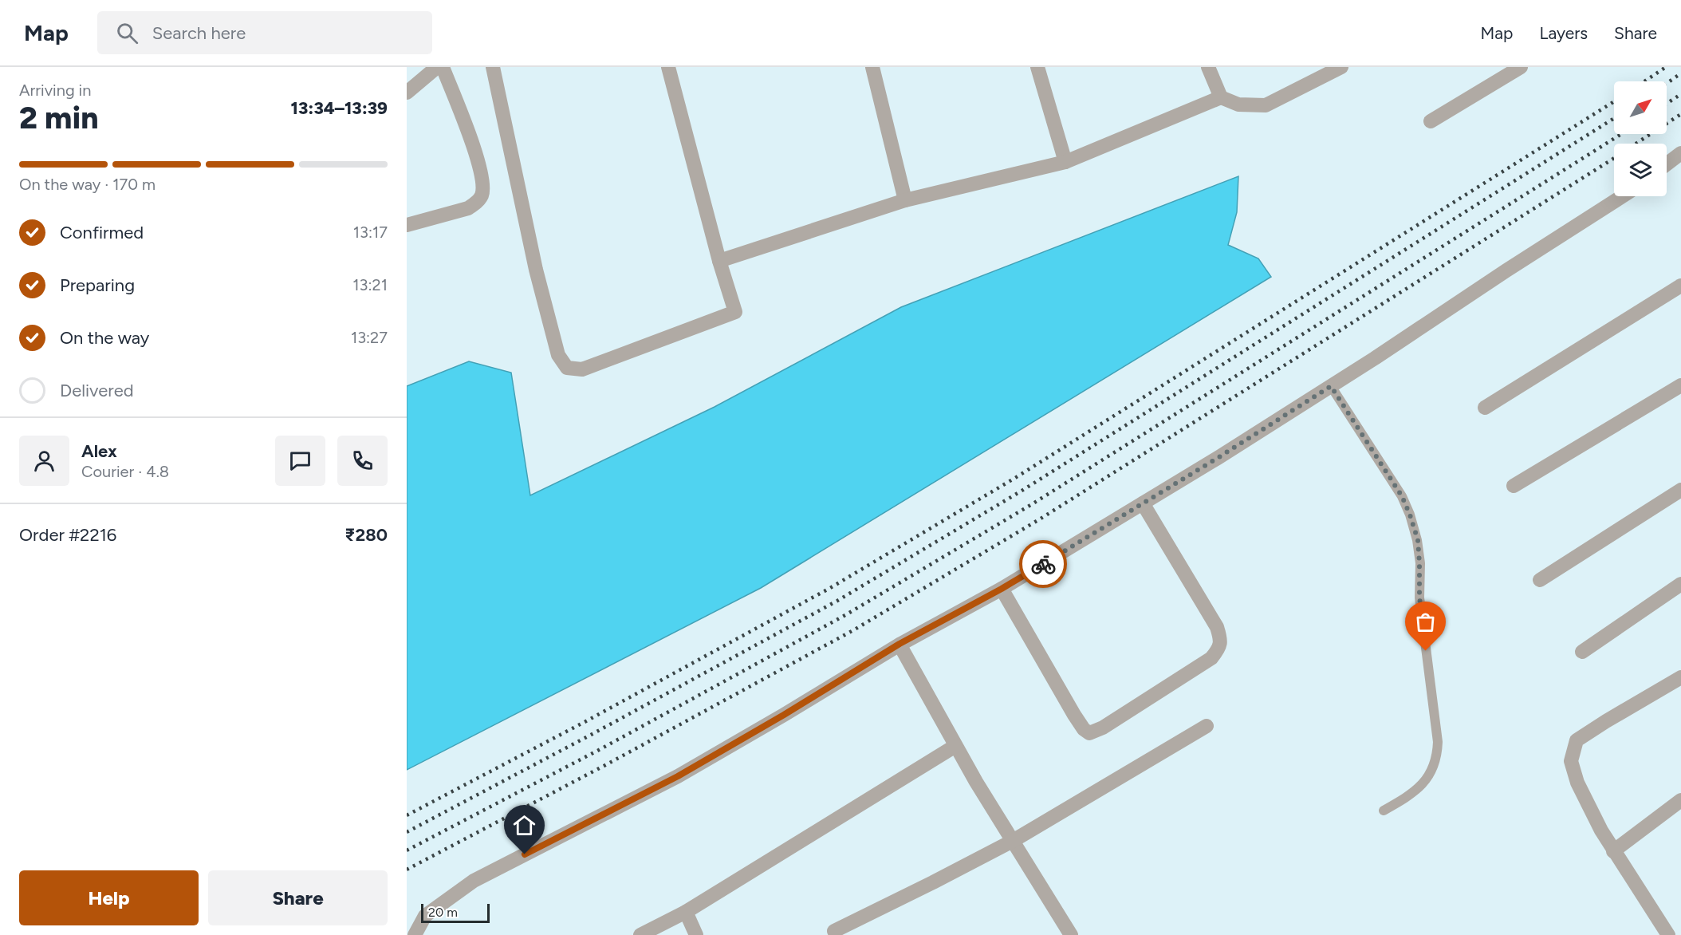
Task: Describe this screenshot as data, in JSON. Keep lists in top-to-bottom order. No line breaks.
{"scale_bar":"20 m","north":"top right","page":{"header":"Map","search":"Search here","nav":["Map","Layers","Share"],"heading":["2 min","Arriving in","13:34–13:39"],"panel":["Alex","Courier · 4.8","Order #2216","₹280"],"bar":"On the way · 170 m","list":[["Confirmed","13:17"],["Preparing","13:21"],["On the way","13:27"],"Delivered"],"buttons":["Help","Share"],"scale":"20 m"}}
